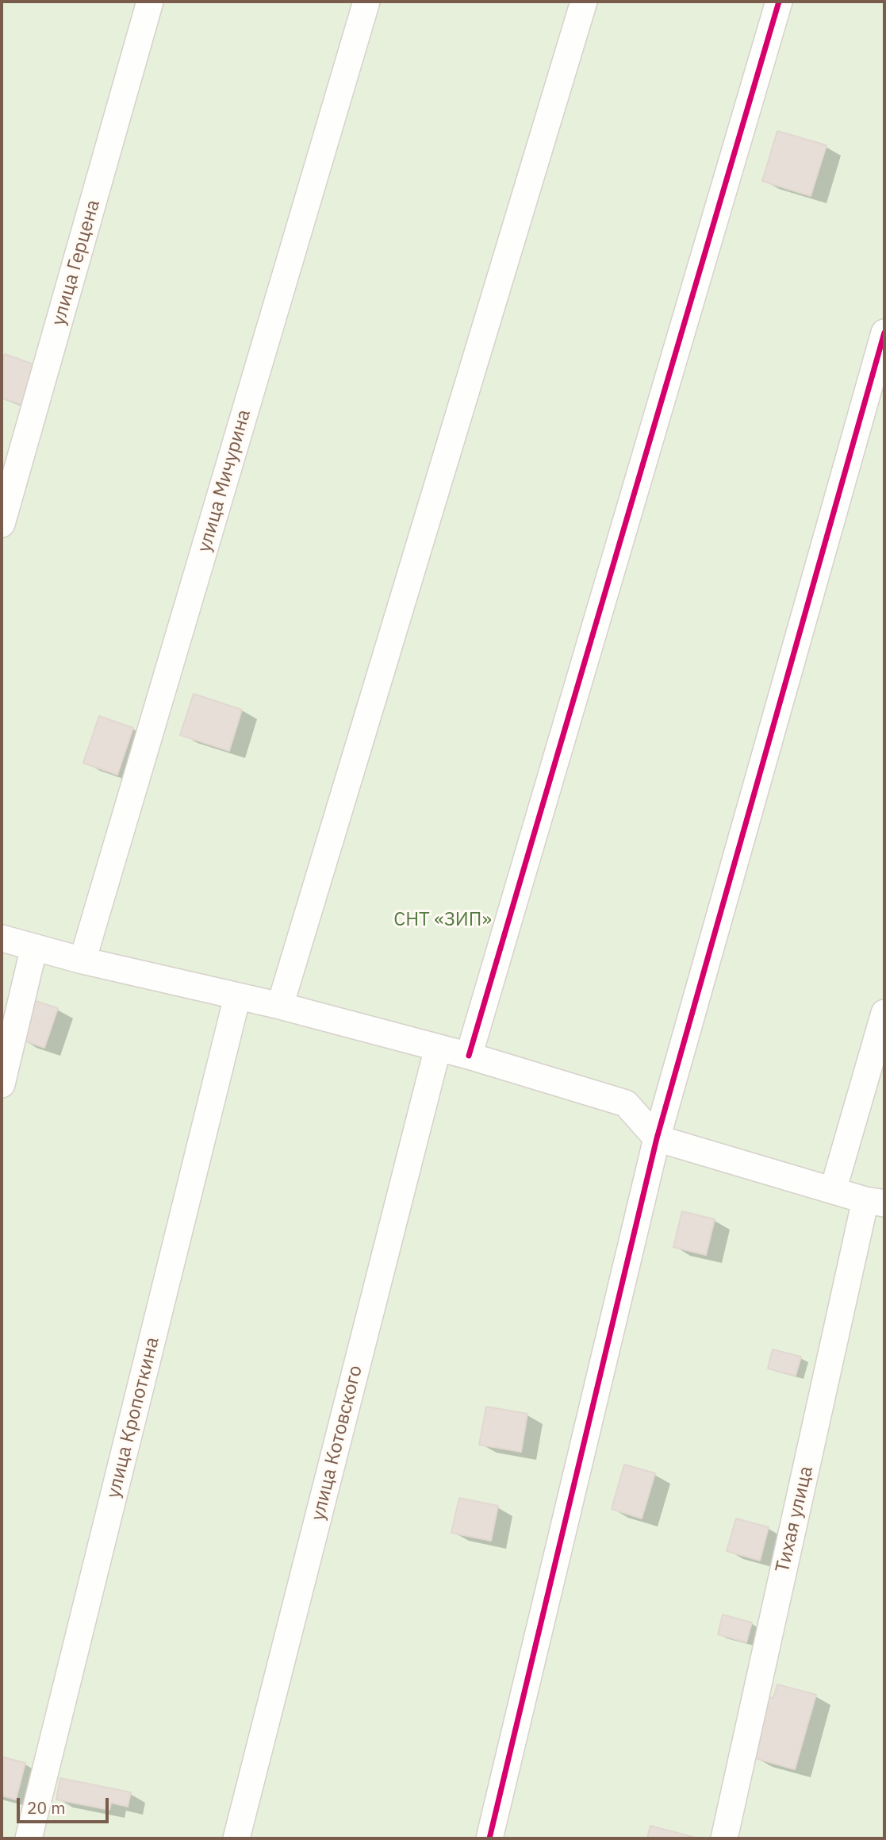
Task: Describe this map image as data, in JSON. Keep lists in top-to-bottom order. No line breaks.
{"streets":{"street":["улица Герцена","улица Мичурина","улица Кропоткина","улица Котовского","Тихая улица"]},"parks":["СНТ «ЗИП»"],"scale_bar":"20 m"}
